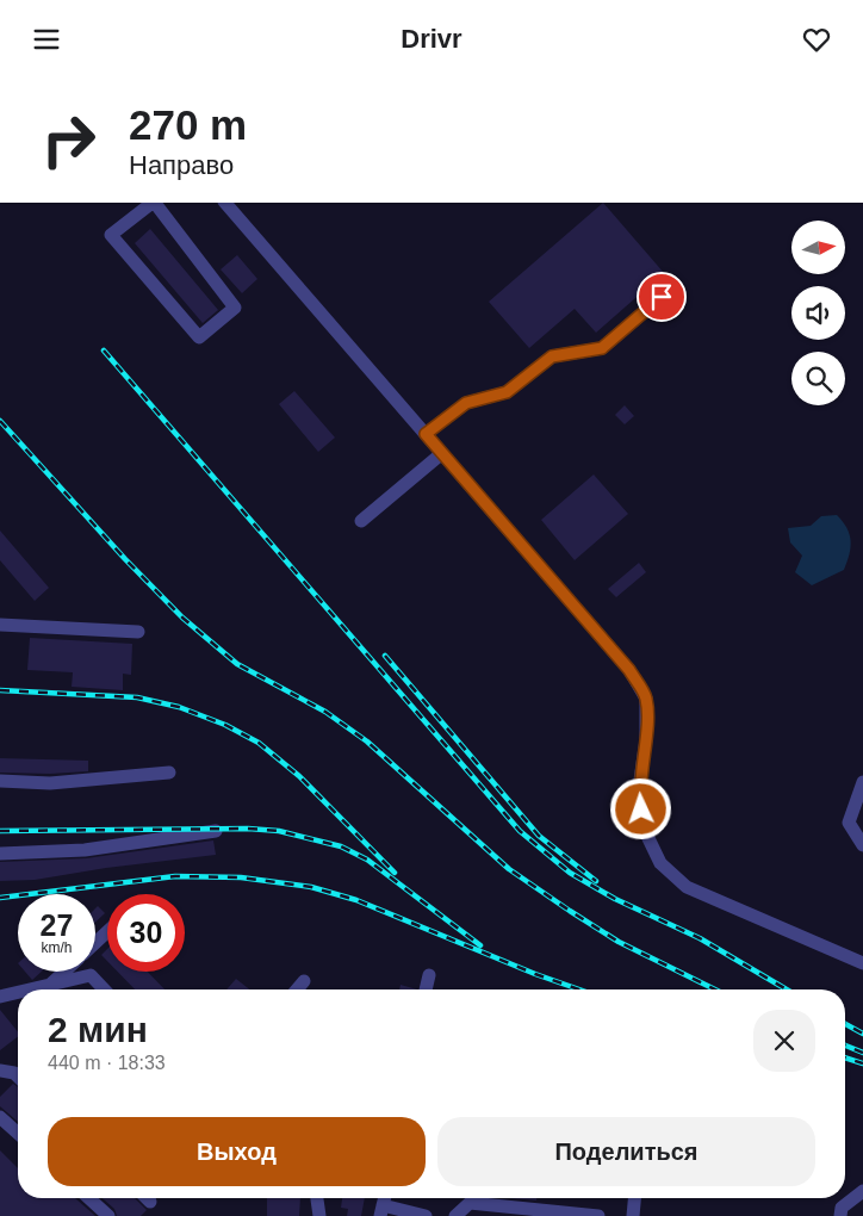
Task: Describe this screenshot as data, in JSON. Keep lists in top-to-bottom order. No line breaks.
{"north":"right","page":{"header":"Drivr","turn":["270 m","Направо"],"speed":"27 km/h","limit":"30","heading":["2 мин","440 m · 18:33"],"buttons":["Выход","Поделиться"]}}
